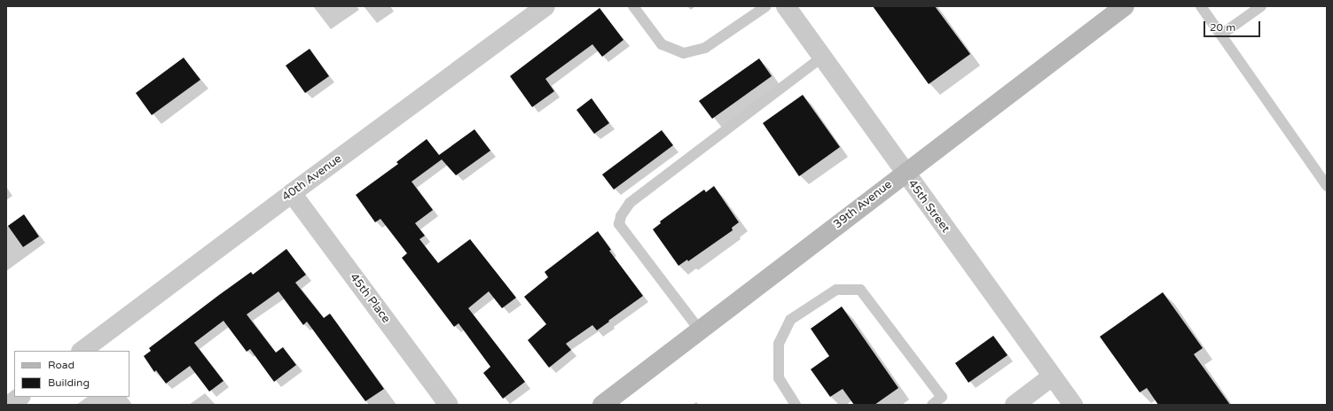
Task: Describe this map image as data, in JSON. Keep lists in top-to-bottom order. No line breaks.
{"streets":{"main road":["39th Avenue"],"street":["40th Avenue","45th Street","45th Place"]},"crossings":[["40th Avenue","45th Place"],["39th Avenue","45th Street"]],"legend":["Road","Building"],"scale_bar":"20 m"}
